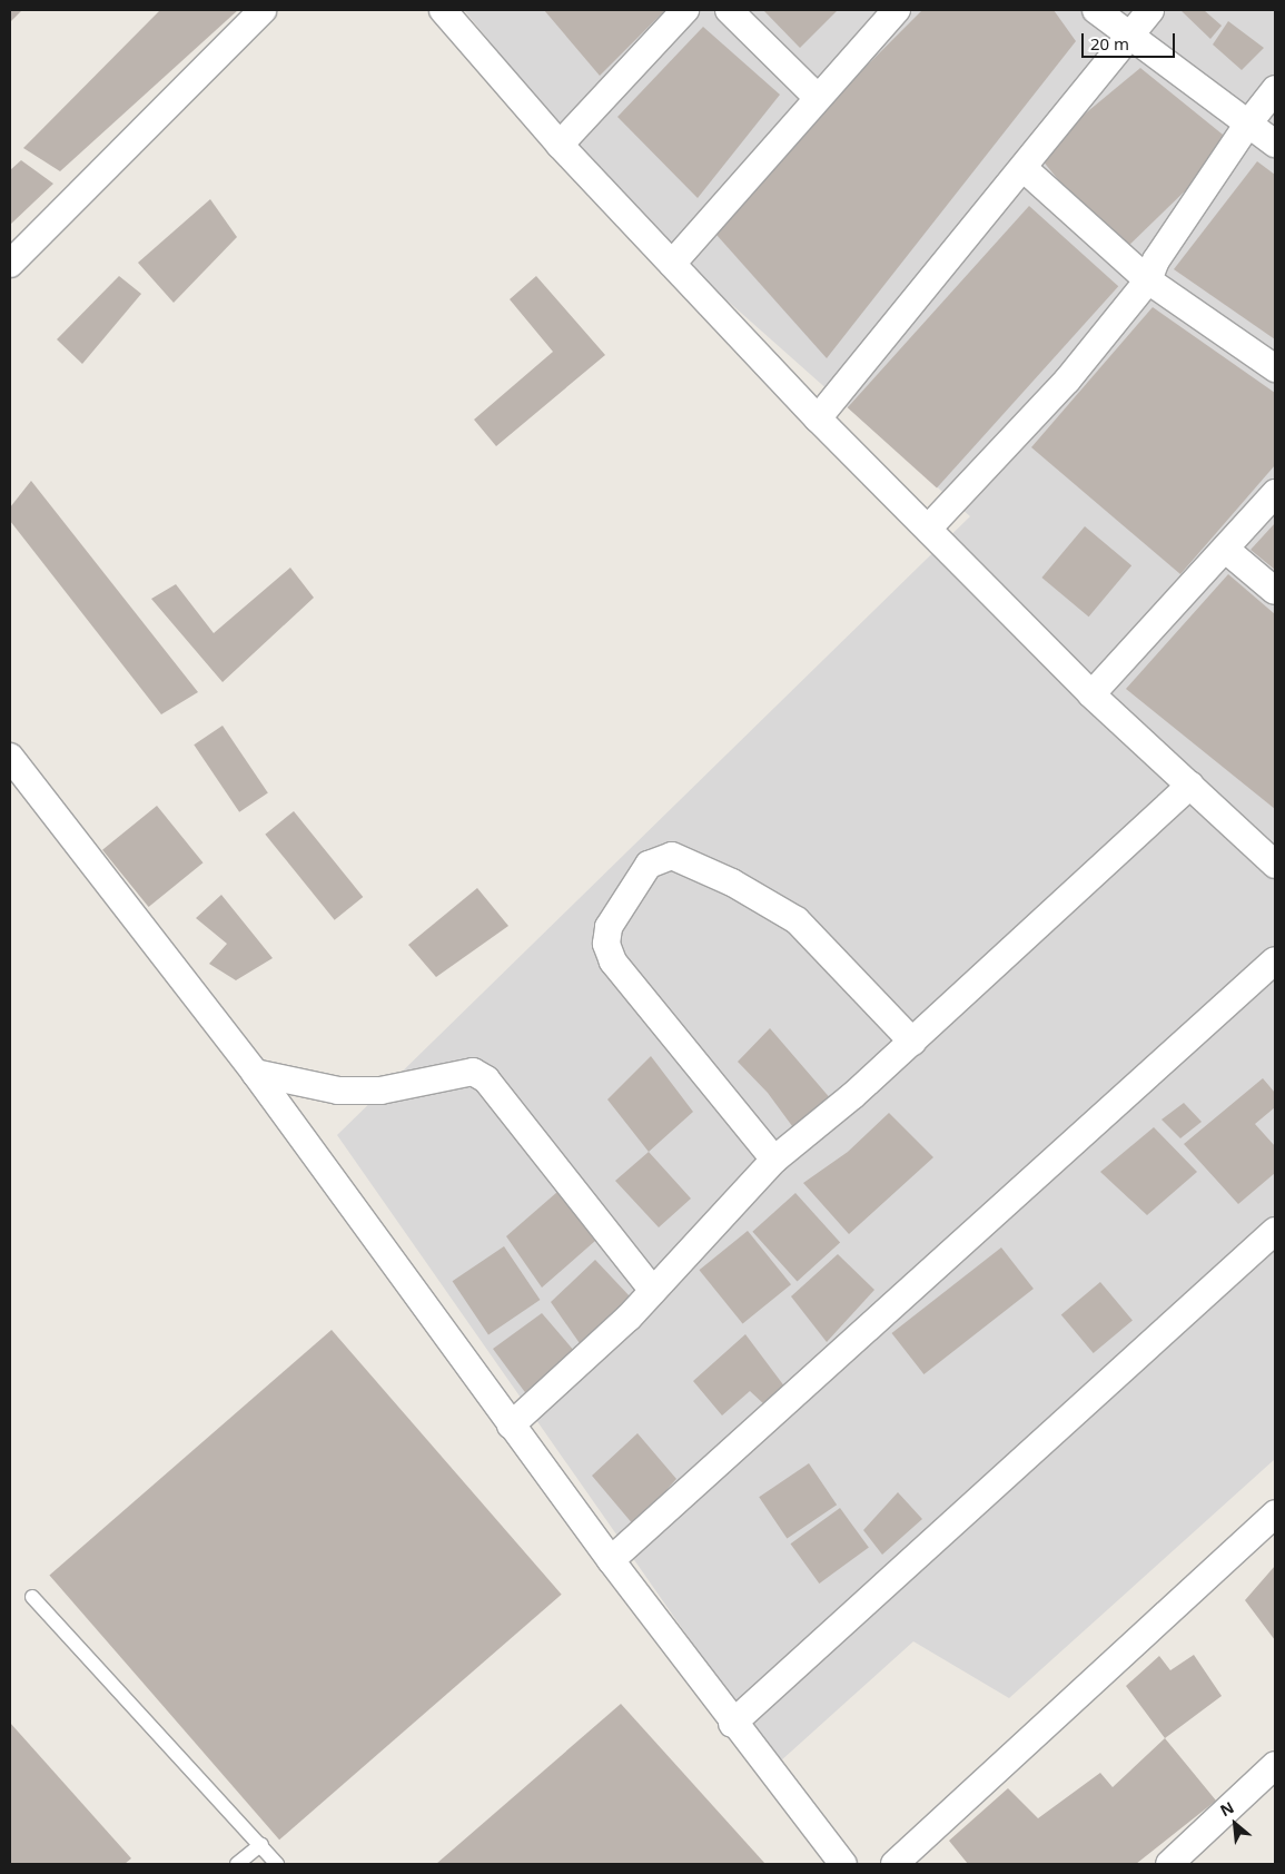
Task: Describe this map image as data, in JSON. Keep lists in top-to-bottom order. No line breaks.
{"scale_bar":"20 m","north":"top left"}
